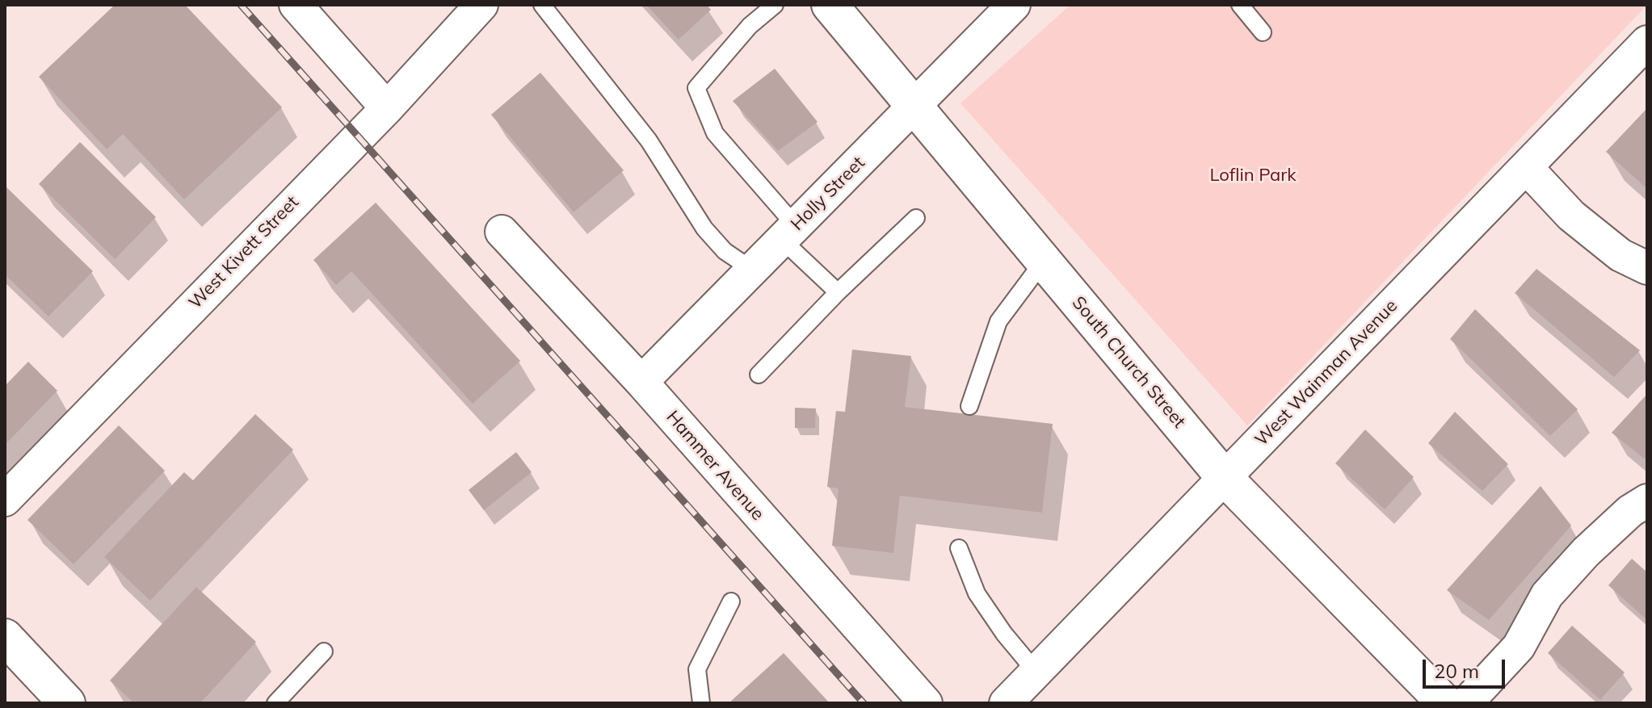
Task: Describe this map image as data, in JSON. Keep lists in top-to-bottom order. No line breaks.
{"streets":{"street":["Holly Street","West Kivett Street","South Church Street","West Wainman Avenue","Hammer Avenue"]},"crossings":[["Holly Street","South Church Street"],["Holly Street","Hammer Avenue"],["South Church Street","West Wainman Avenue"]],"parks":["Loflin Park"],"scale_bar":"20 m"}
